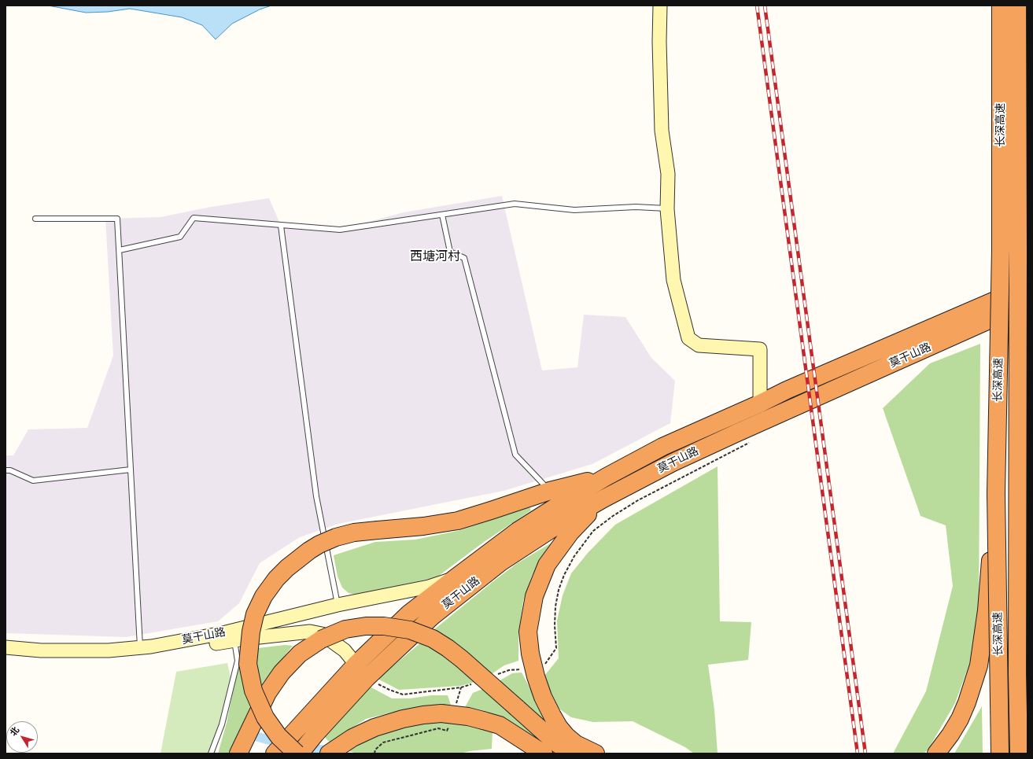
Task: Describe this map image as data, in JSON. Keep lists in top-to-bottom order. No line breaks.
{"streets":{"highway":["长深高速","莫干山路"]},"districts":["西塘河村"],"north":"top left"}
